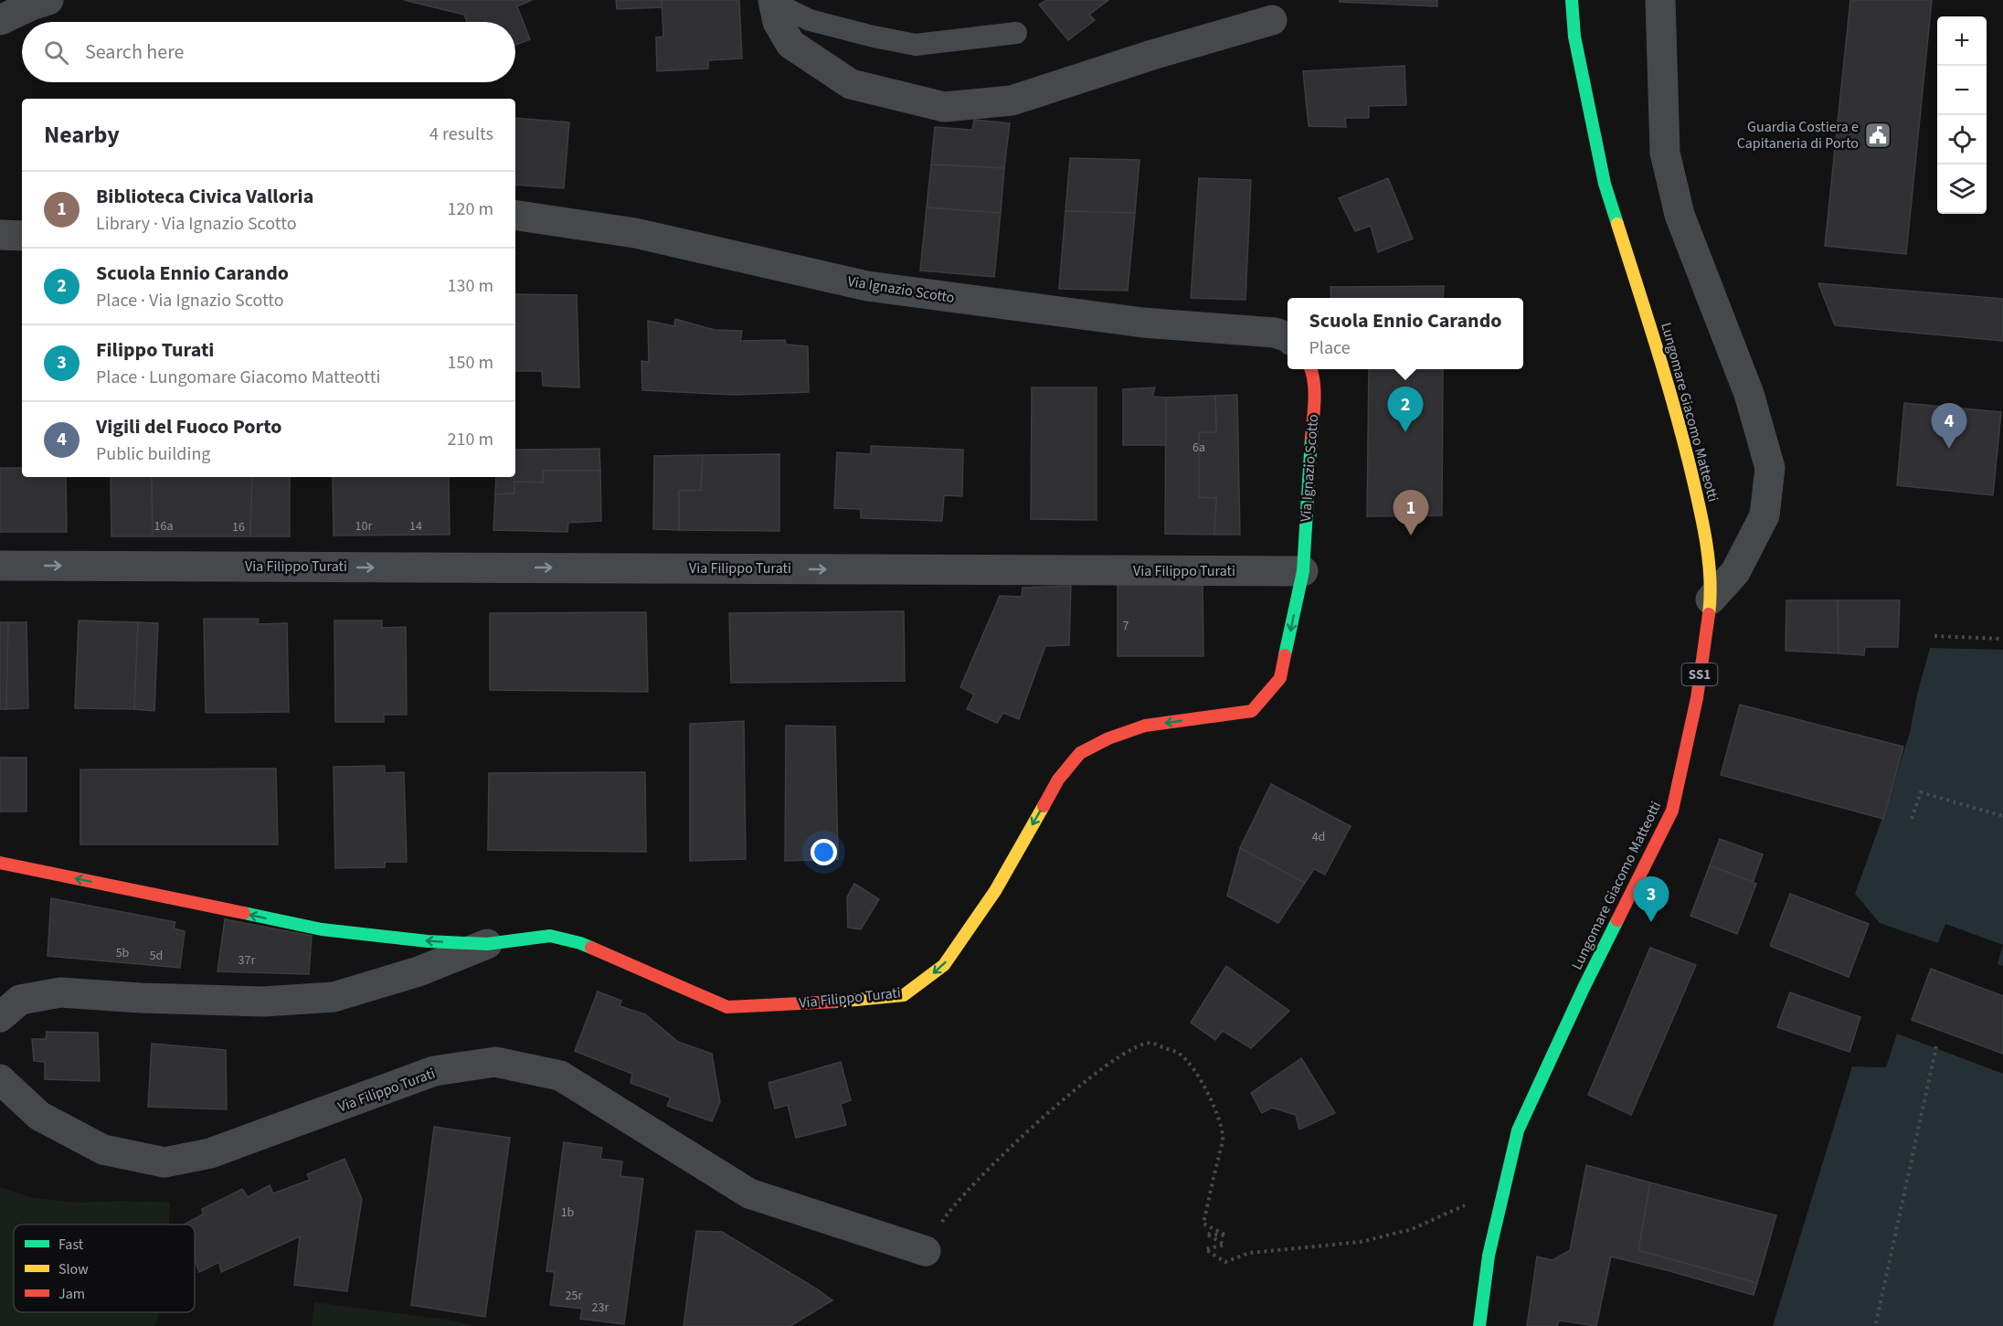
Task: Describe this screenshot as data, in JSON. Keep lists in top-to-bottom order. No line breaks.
{"streets":{"street":["Via Ignazio Scotto","Lungomare Giacomo Matteotti","Via Filippo Turati","SS1"]},"crossings":[["Via Ignazio Scotto","Via Filippo Turati"]],"places":{"public building":["Guardia Costiera e Capitaneria di Porto"]},"house_numbers":["6a","16a","10r","14","16","7","4d","5b","5d","37r","1b","25r","23r"],"legend":["Fast","Slow","Jam"],"page":{"map_buttons":["+","−"],"search":"Search here","heading":["Nearby","4 results"],"list":[{"mark":"1","name":"Biblioteca Civica Valloria","note":"Library · Via Ignazio Scotto","value":"120 m"},{"mark":"2","name":"Scuola Ennio Carando","note":"Place · Via Ignazio Scotto","value":"130 m"},{"mark":"3","name":"Filippo Turati","note":"Place · Lungomare Giacomo Matteotti","value":"150 m"},{"mark":"4","name":"Vigili del Fuoco Porto","note":"Public building","value":"210 m"}],"popup":["Scuola Ennio Carando","Place"],"pins":["2","4","1","3"]}}
